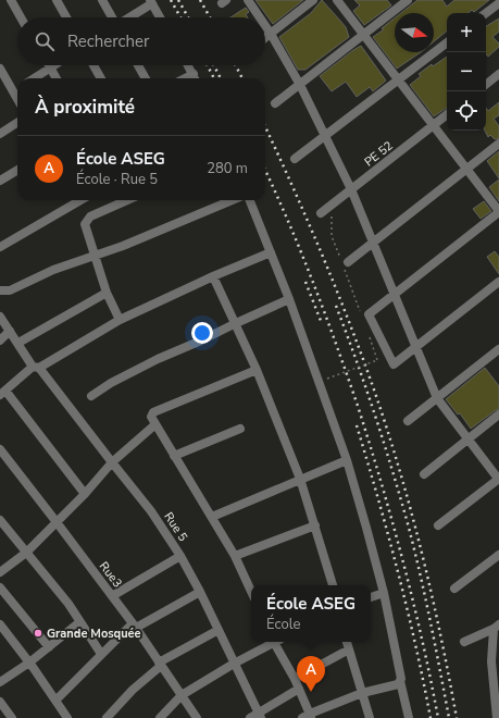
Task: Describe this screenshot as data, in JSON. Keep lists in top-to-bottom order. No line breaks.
{"streets":{"street":["PE 52","Rue 5","Rue3"]},"places":["Grande Mosquée"],"north":"right","page":{"map_buttons":["+","−"],"search":"Rechercher","heading":"À proximité","list":[{"mark":"A","name":"École ASEG","note":"École · Rue 5","value":"280 m"}],"popup":["École ASEG","École"],"pins":"A"}}
